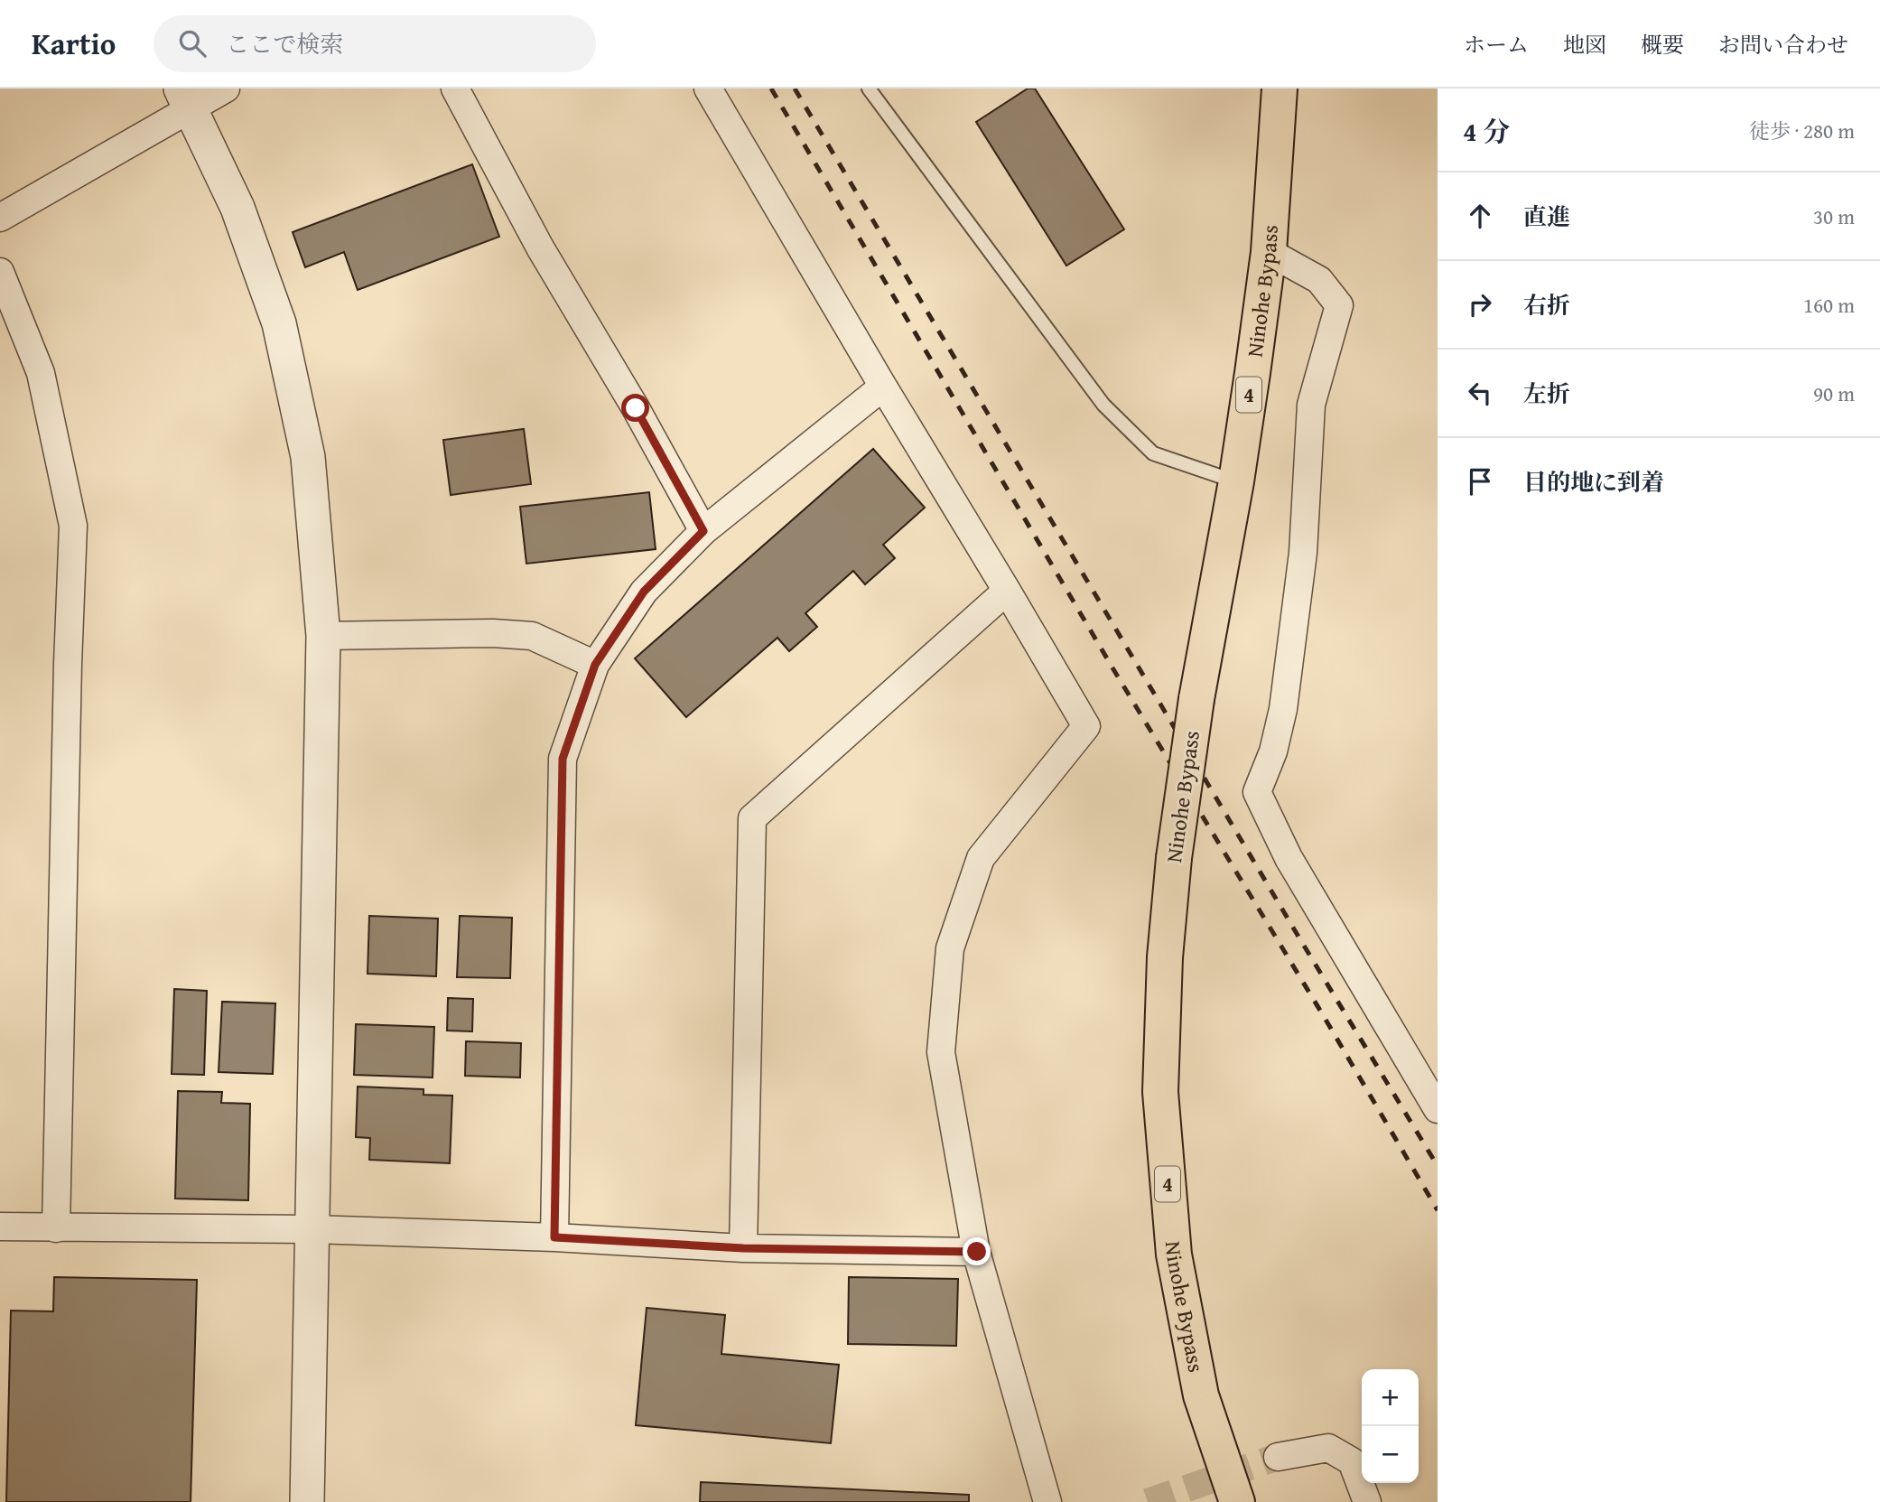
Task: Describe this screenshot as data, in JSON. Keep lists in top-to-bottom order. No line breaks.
{"streets":{"highway":["Ninohe Bypass","4"]},"page":{"header":"Kartio","search":"ここで検索","nav":["ホーム","地図","概要","お問い合わせ"],"heading":["4 分","徒歩 · 280 m"],"list":[["直進","30 m"],["右折","160 m"],["左折","90 m"],"目的地に到着"],"map_buttons":["+","−"]}}
